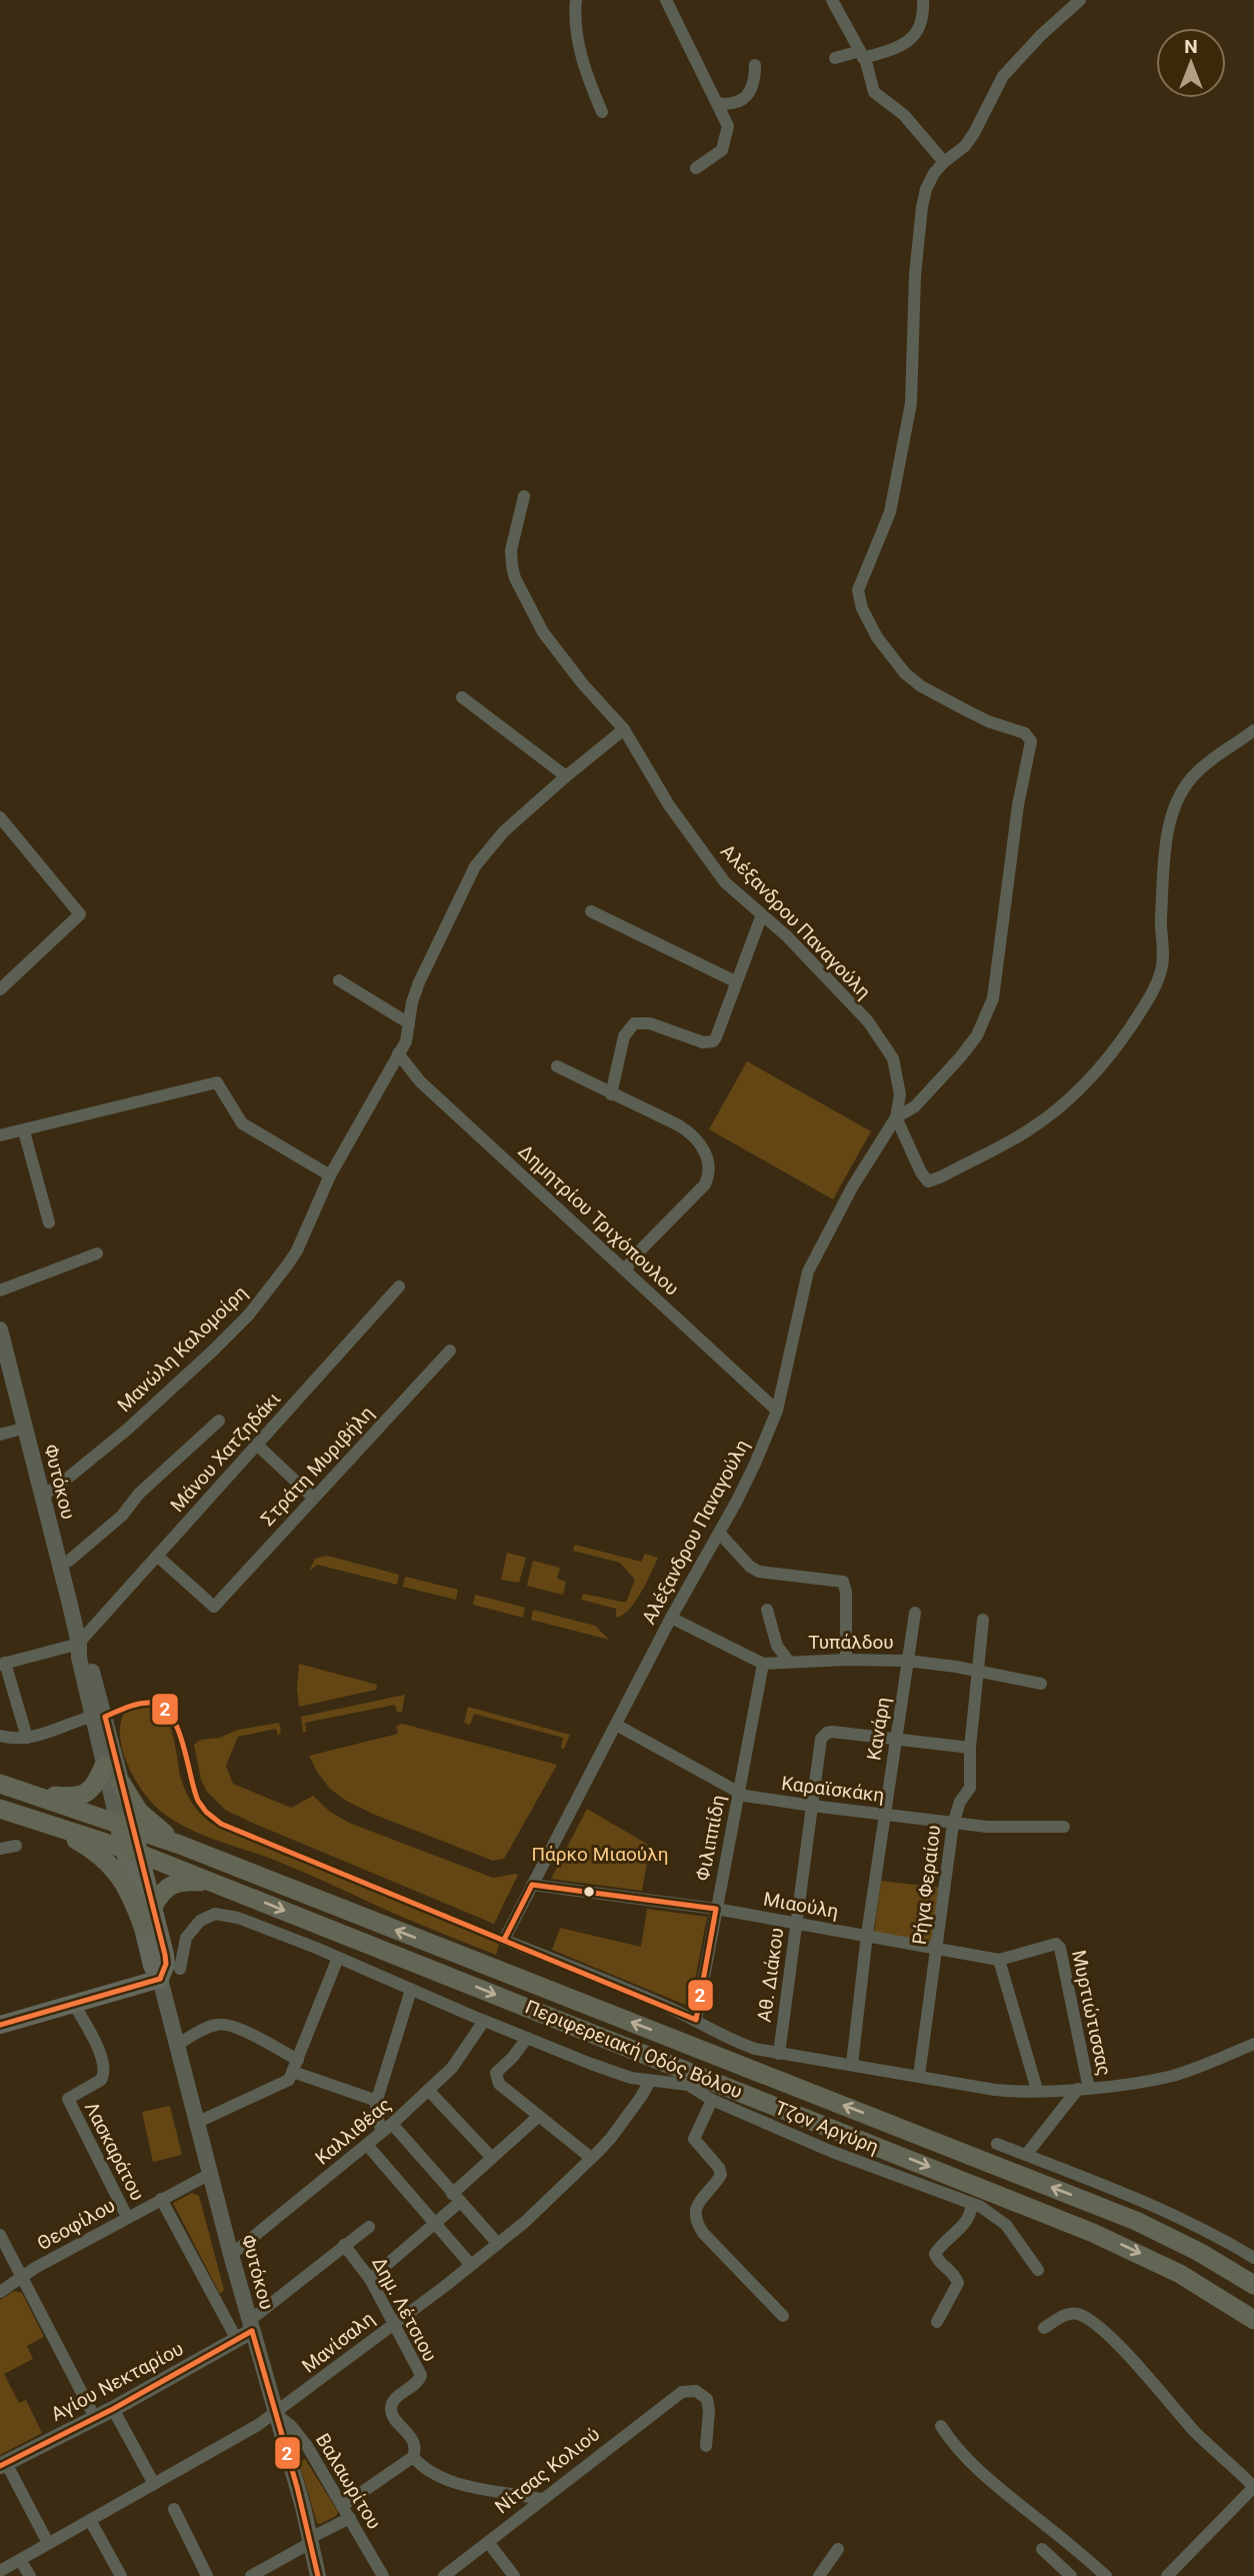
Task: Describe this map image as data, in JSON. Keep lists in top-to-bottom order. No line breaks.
{"streets":{"main road":["Φυτόκου","Περιφερειακή Οδός Βόλου"],"street":["Αλέξανδρου Παναγούλη","Δημητρίου Τριχόπουλου","Μανώλη Καλομοίρη","Μάνου Χατζηδάκι","Στράτη Μυριβήλη","Τυπάλδου","Κανάρη","Καραϊσκάκη","Φιλιππίδη","Ρήγα Φεραίου","Μιαούλη","Αθ. Διάκου","Μυρτιώτισσας","Τζον Αργύρη","Καλλιθέας","Λασκαράτου","Θεοφίλου","Δημ. Λέτσιου","Μανίσαλη","Αγίου Νεκταρίου","Νίτσας Κολιού","Βαλαωρίτου"]},"crossings":[["Αλέξανδρου Παναγούλη","Δημητρίου Τριχόπουλου"],["Αλέξανδρου Παναγούλη","Μανώλη Καλομοίρη"],["Αλέξανδρου Παναγούλη","Καραϊσκάκη"],["Αλέξανδρου Παναγούλη","Φιλιππίδη"],["Αλέξανδρου Παναγούλη","Μιαούλη"],["Δημητρίου Τριχόπουλου","Μανώλη Καλομοίρη"],["Μανώλη Καλομοίρη","Φυτόκου"],["Μάνου Χατζηδάκι","Στράτη Μυριβήλη"],["Μάνου Χατζηδάκι","Φυτόκου"],["Φυτόκου","Περιφερειακή Οδός Βόλου"],["Φυτόκου","Καλλιθέας"],["Φυτόκου","Θεοφίλου"],["Φυτόκου","Μανίσαλη"],["Φυτόκου","Αγίου Νεκταρίου"],["Φυτόκου","Βαλαωρίτου"],["Τυπάλδου","Κανάρη"],["Τυπάλδου","Φιλιππίδη"],["Τυπάλδου","Ρήγα Φεραίου"],["Κανάρη","Καραϊσκάκη"],["Κανάρη","Μιαούλη"],["Κανάρη","Αθ. Διάκου"],["Καραϊσκάκη","Φιλιππίδη"],["Καραϊσκάκη","Ρήγα Φεραίου"],["Καραϊσκάκη","Αθ. Διάκου"],["Φιλιππίδη","Μιαούλη"],["Ρήγα Φεραίου","Μιαούλη"],["Μιαούλη","Αθ. Διάκου"],["Μιαούλη","Μυρτιώτισσας"],["Τζον Αργύρη","Καλλιθέας"],["Τζον Αργύρη","Μανίσαλη"],["Λασκαράτου","Θεοφίλου"],["Δημ. Λέτσιου","Μανίσαλη"],["Μανίσαλη","Βαλαωρίτου"]],"parks":["Πάρκο Μιαούλη"],"lines":["transit line 2"],"north":"top"}
